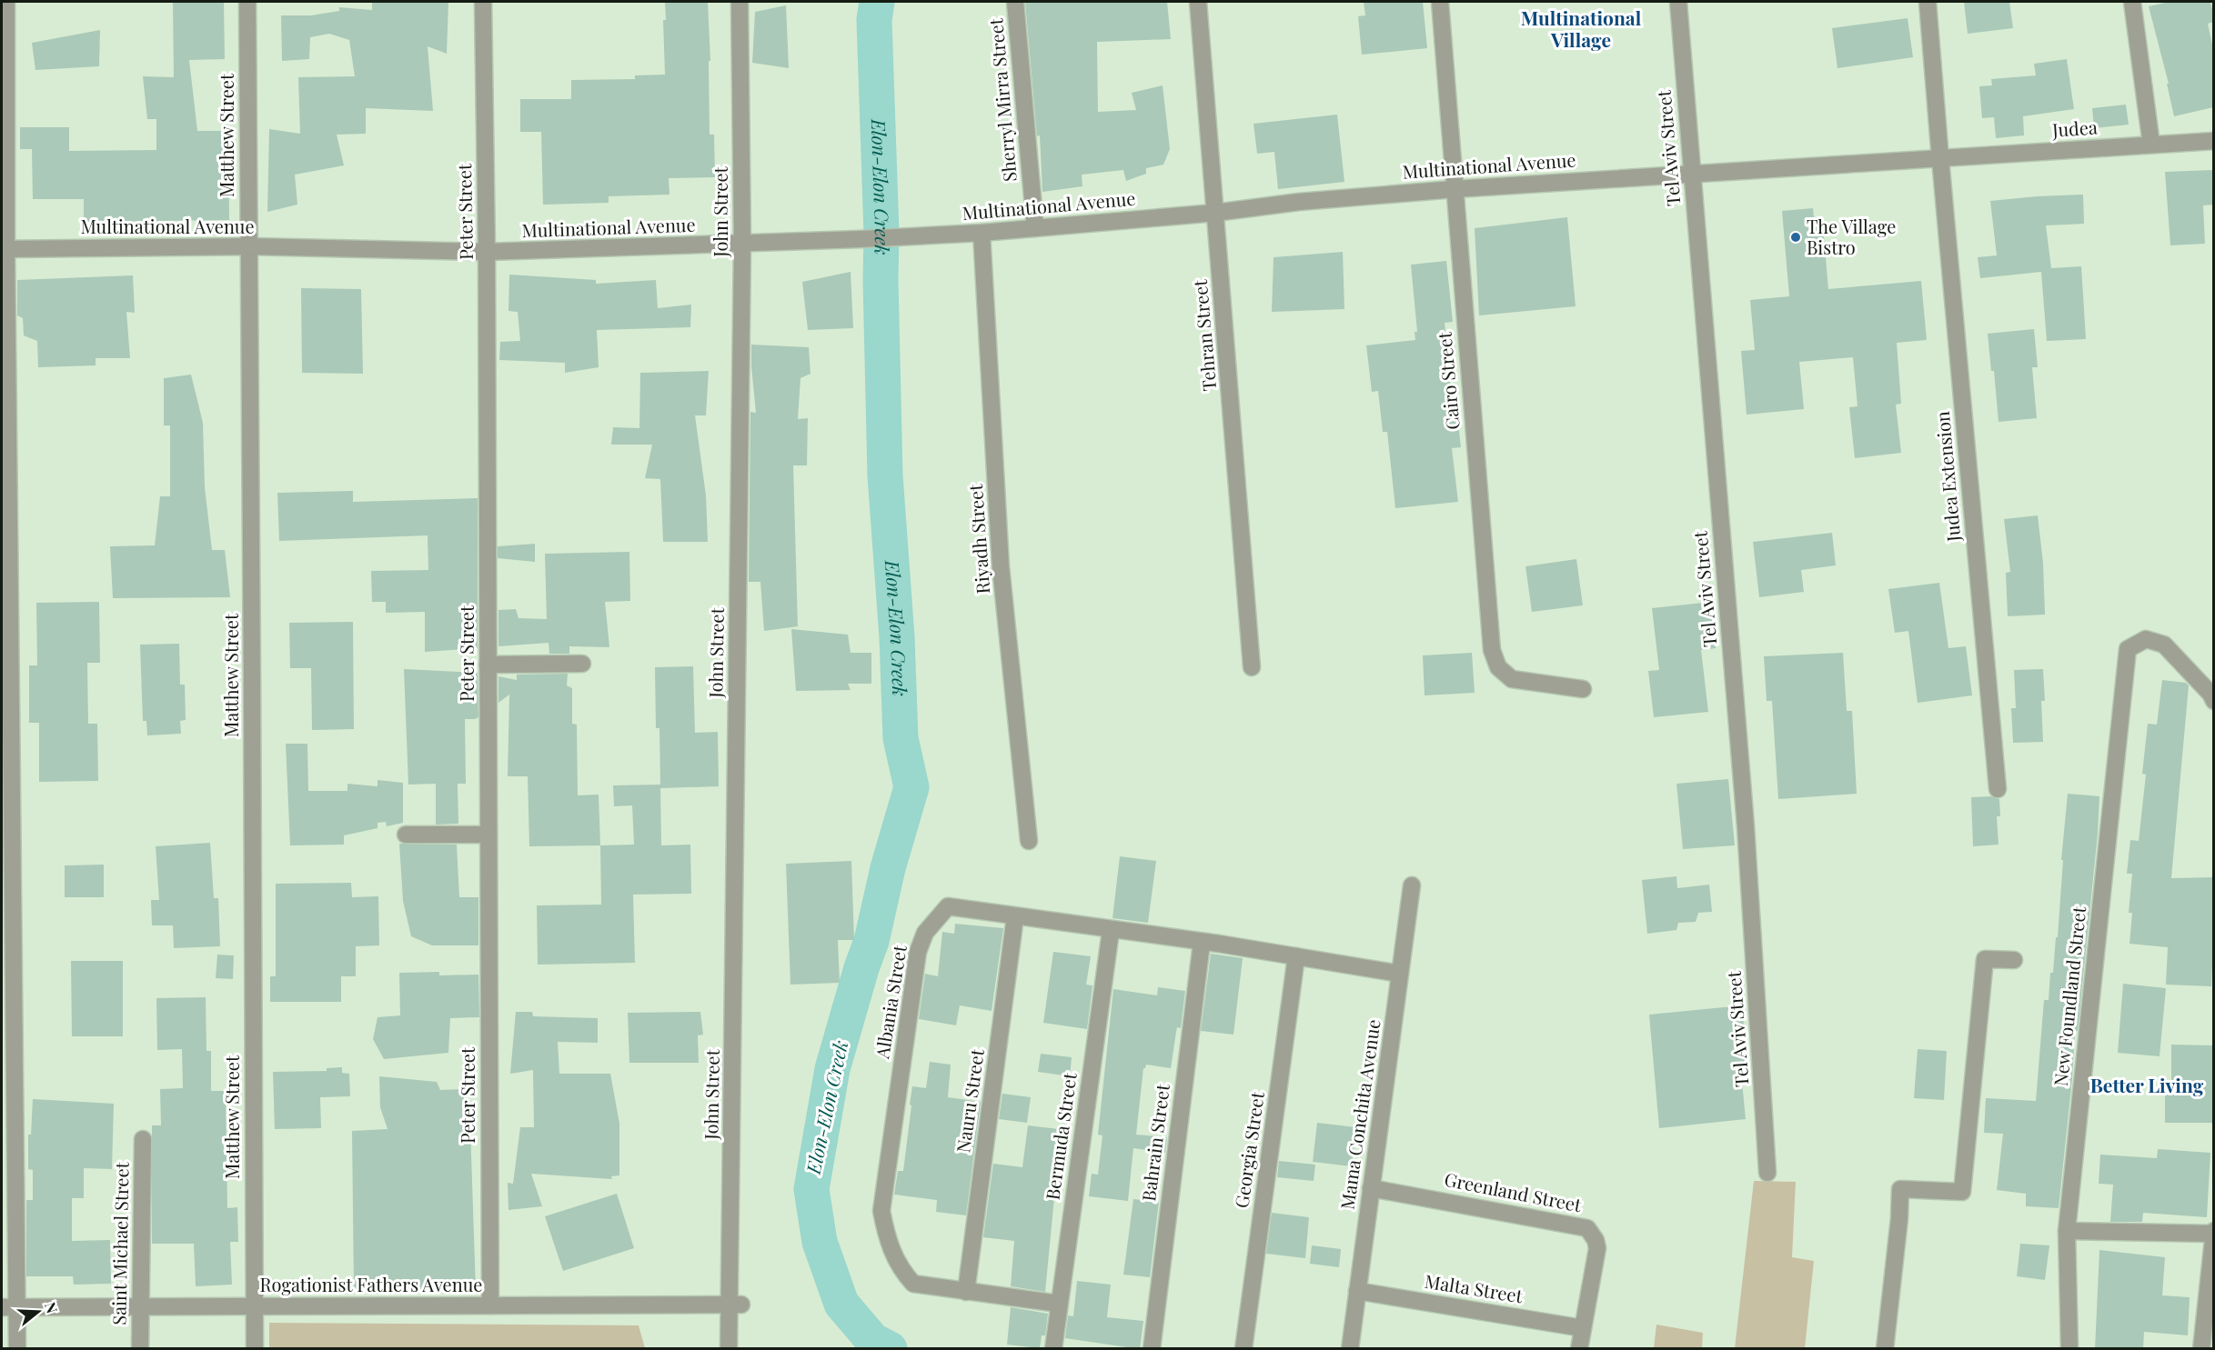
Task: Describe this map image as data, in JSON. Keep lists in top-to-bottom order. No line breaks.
{"streets":{"street":["Sherryl Mirra Street","Judea","Matthew Street","Tel Aviv Street","Multinational Avenue","Peter Street","John Street","Tehran Street","Cairo Street","Judea Extension","Riyadh Street","New Foundland Street","Albania Street","Nauru Street","Mama Conchita Avenue","Bermuda Street","Bahrain Street","Georgia Street","Greenland Street","Saint Michael Street","Rogationist Fathers Avenue","Malta Street"]},"crossings":[["Sherryl Mirra Street","Multinational Avenue"],["Judea","Multinational Avenue"],["Judea","Judea Extension"],["Matthew Street","Multinational Avenue"],["Matthew Street","Rogationist Fathers Avenue"],["Tel Aviv Street","Multinational Avenue"],["Multinational Avenue","Peter Street"],["Multinational Avenue","John Street"],["Multinational Avenue","Tehran Street"],["Multinational Avenue","Cairo Street"],["Multinational Avenue","Judea Extension"],["Multinational Avenue","Riyadh Street"],["Peter Street","Rogationist Fathers Avenue"],["John Street","Rogationist Fathers Avenue"],["Albania Street","Nauru Street"],["Albania Street","Mama Conchita Avenue"],["Albania Street","Bermuda Street"],["Albania Street","Bahrain Street"],["Albania Street","Georgia Street"],["Mama Conchita Avenue","Greenland Street"],["Mama Conchita Avenue","Malta Street"],["Greenland Street","Malta Street"],["Saint Michael Street","Rogationist Fathers Avenue"]],"districts":["Multinational Village","Better Living"],"water":["Elon-Elon Creek"],"places":["The Village Bistro"],"north":"right"}
